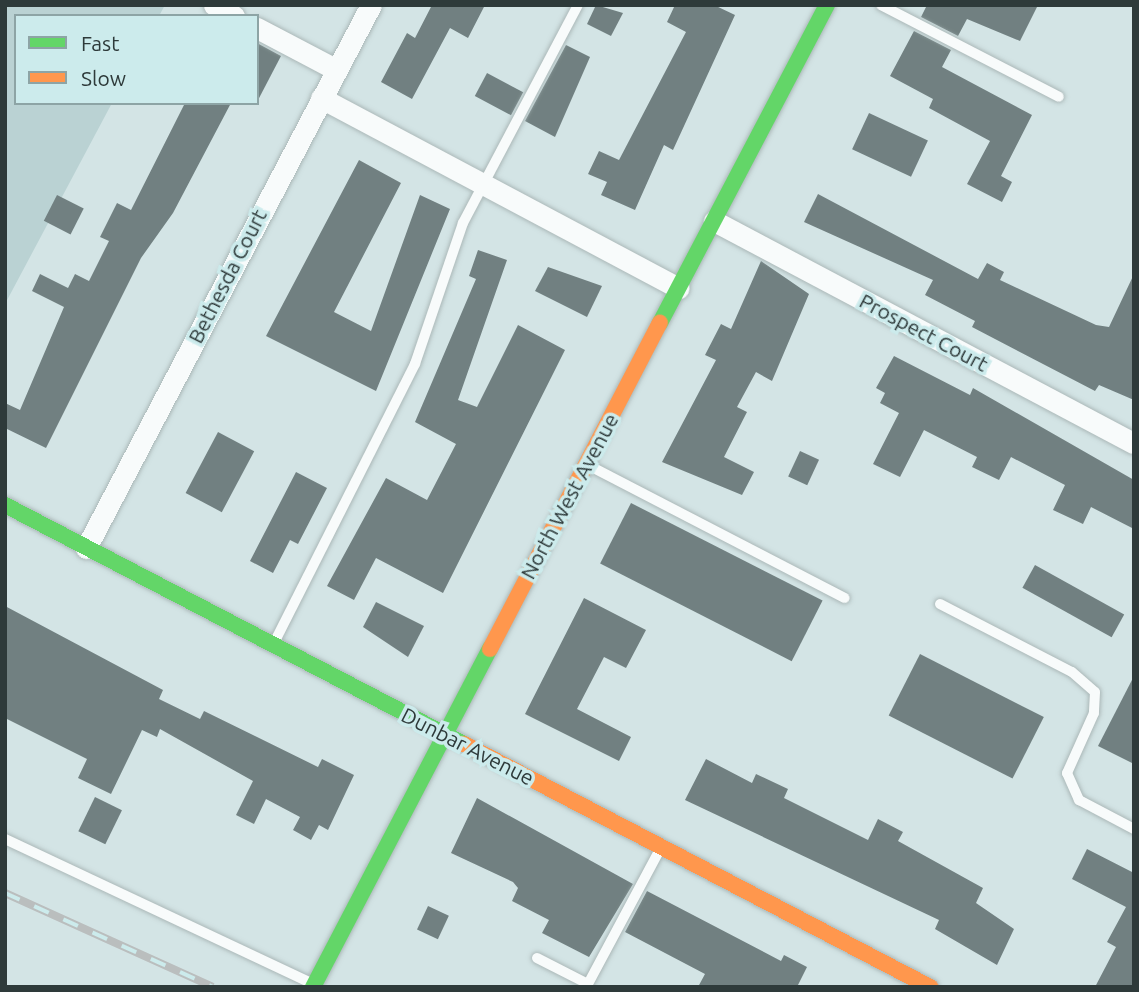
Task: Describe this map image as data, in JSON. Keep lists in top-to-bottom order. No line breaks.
{"streets":{"street":["Bethesda Court","Prospect Court","North West Avenue","Dunbar Avenue"]},"crossings":[["Bethesda Court","Dunbar Avenue"],["Prospect Court","North West Avenue"],["North West Avenue","Dunbar Avenue"]],"legend":["Fast","Slow"]}
